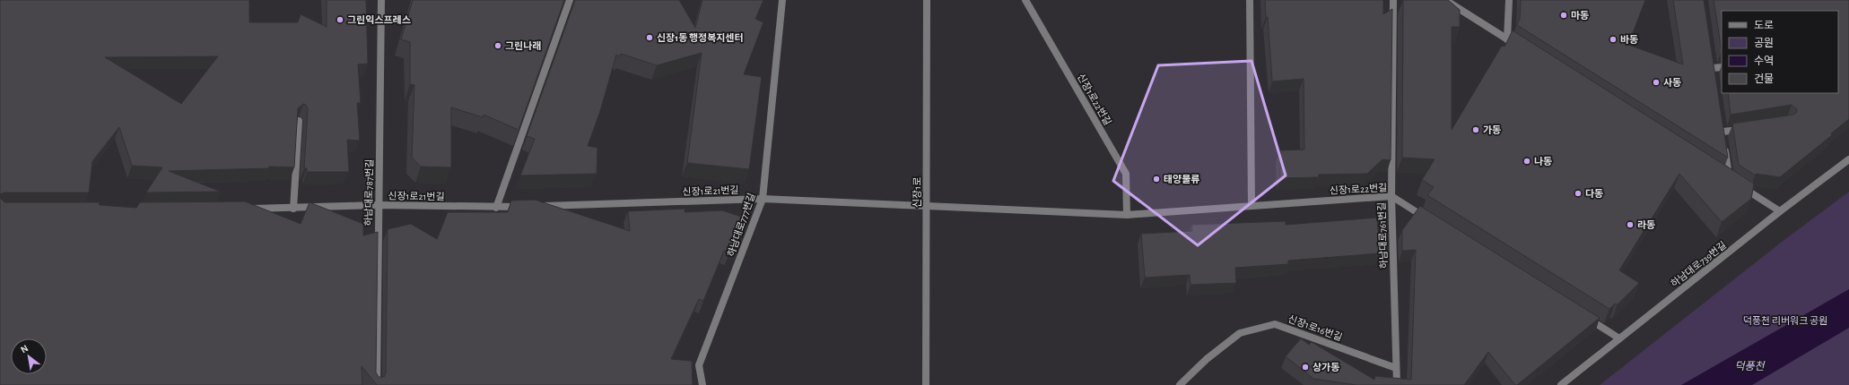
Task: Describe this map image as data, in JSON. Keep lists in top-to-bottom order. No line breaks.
{"streets":{"street":["신장1로22번길","신장1로21번길","하남대로787번길","신장1로","하남대로777번길","하남대로761번길","하남대로739번길","신장1로16번길"]},"crossings":[["신장1로22번길","신장1로21번길"],["신장1로22번길","신장1로"],["신장1로22번길","하남대로761번길"],["신장1로21번길","하남대로787번길"],["신장1로21번길","신장1로"],["신장1로21번길","하남대로777번길"],["하남대로761번길","신장1로16번길"]],"water":["덕풍천"],"parks":["덕풍천 리버워크 공원"],"places":["마동","그린익스프레스","신장1동 행정복지센터","바동","그린나래","사동","가동","나동","태양물류","다동","라동","상가동"],"legend":["도로","공원","수역","건물"],"north":"top left"}
